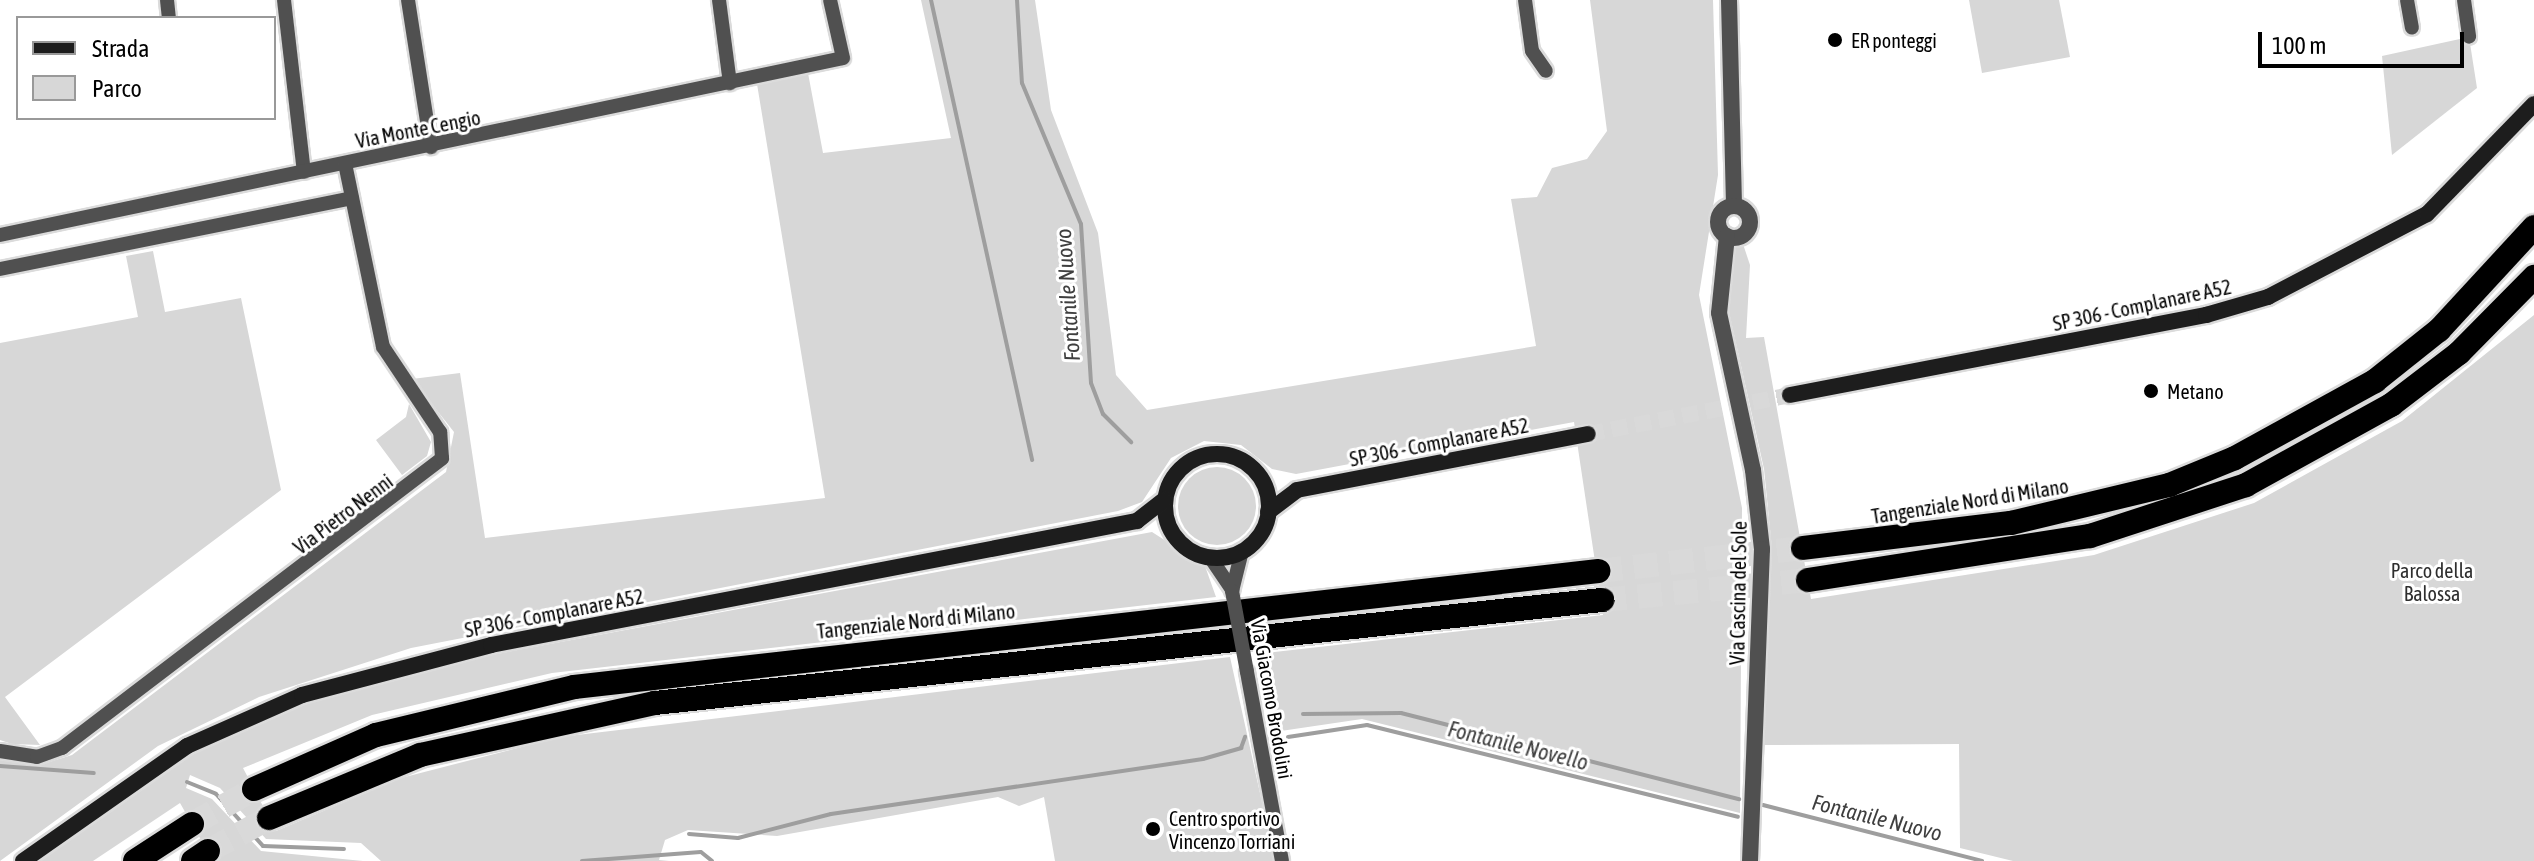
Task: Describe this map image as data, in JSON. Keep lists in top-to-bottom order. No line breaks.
{"streets":{"highway":["Tangenziale Nord di Milano"],"main road":["SP 306 - Complanare A52"],"street":["Via Monte Cengio","Via Pietro Nenni","Via Cascina del Sole","Via Giacomo Brodolini"]},"crossings":[["Via Monte Cengio","Via Pietro Nenni"]],"water":["Fontanile Nuovo","Fontanile Novello"],"parks":["Parco della Balossa"],"places":["ER ponteggi","Metano","Centro sportivo Vincenzo Torriani"],"legend":["Strada","Parco"],"scale_bar":"100 m"}
